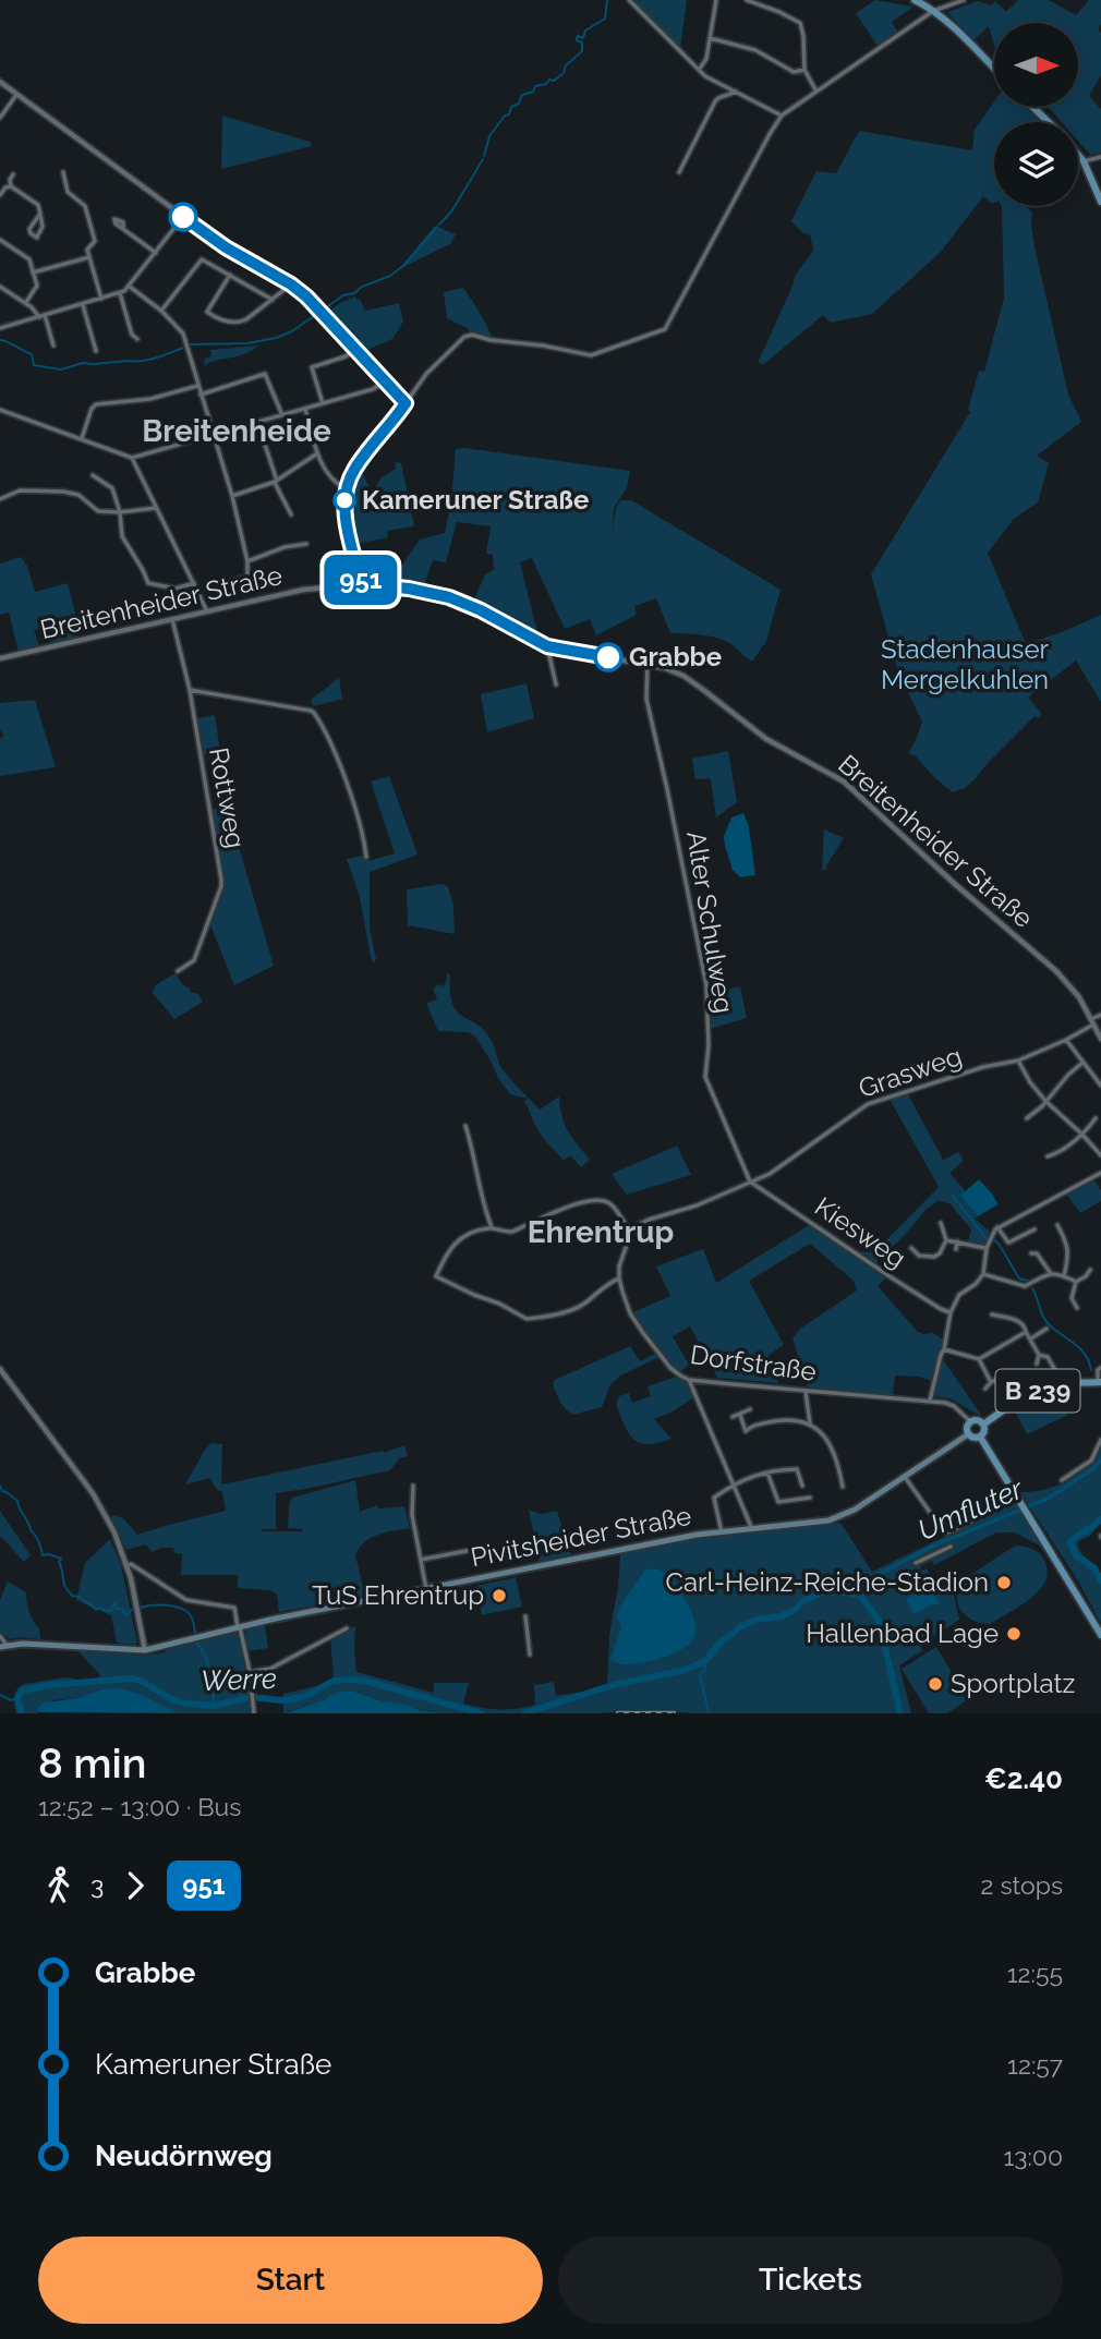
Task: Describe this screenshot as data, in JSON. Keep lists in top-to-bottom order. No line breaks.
{"streets":{"main road":["B 239","Pivitsheider Straße"],"street":["Breitenheider Straße","Rottweg","Alter Schulweg","Grasweg","Kiesweg","Dorfstraße"]},"crossings":[["Breitenheider Straße","Rottweg"],["Breitenheider Straße","Alter Schulweg"],["Breitenheider Straße","Grasweg"],["Alter Schulweg","Grasweg"],["Alter Schulweg","Kiesweg"],["Grasweg","Kiesweg"],["Dorfstraße","B 239"],["Dorfstraße","Pivitsheider Straße"],["B 239","Pivitsheider Straße"]],"districts":["Breitenheide","Ehrentrup"],"water":["Umfluter","Werre"],"parks":["Stadenhauser Mergelkuhlen"],"places":["Kameruner Straße","Grabbe","Carl-Heinz-Reiche-Stadion","TuS Ehrentrup","Hallenbad Lage","Sportplatz"],"lines":["bus line 951"],"north":"right","page":{"on_map":"951","heading":["8 min","12:52 – 13:00 · Bus","€2.40"],"legs":["3","951","2 stops"],"list":[{"name":"Grabbe","value":"12:55"},{"name":"Kameruner Straße","value":"12:57"},{"name":"Neudörnweg","value":"13:00"}],"buttons":["Start","Tickets"]}}
